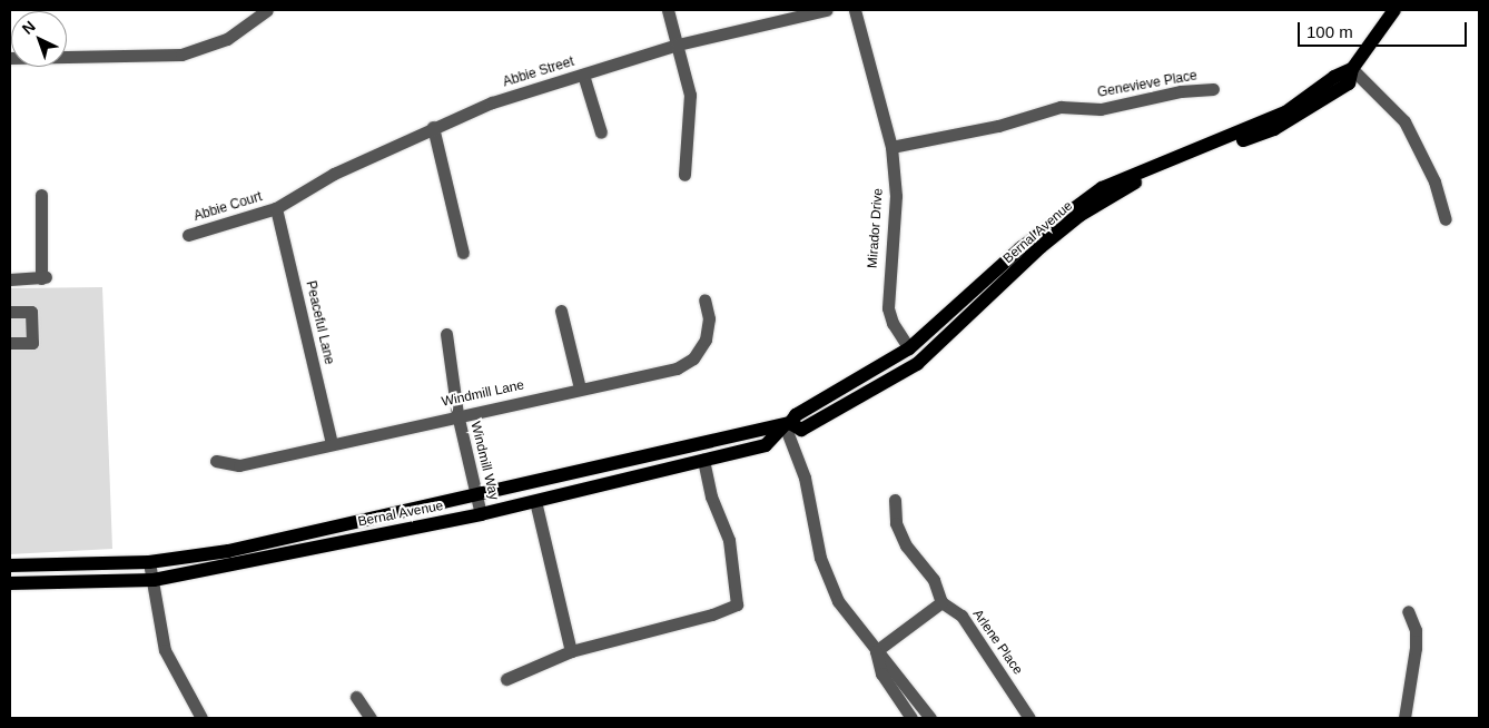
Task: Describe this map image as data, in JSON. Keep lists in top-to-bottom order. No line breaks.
{"streets":{"main road":["Bernal Avenue"],"street":["Abbie Street","Genevieve Place","Abbie Court","Mirador Drive","Peaceful Lane","Windmill Lane","Windmill Way","Arlene Place"]},"crossings":[["Abbie Street","Abbie Court"],["Abbie Street","Peaceful Lane"],["Genevieve Place","Mirador Drive"],["Abbie Court","Peaceful Lane"],["Mirador Drive","Bernal Avenue"],["Bernal Avenue","Windmill Way"],["Peaceful Lane","Windmill Lane"],["Windmill Lane","Windmill Way"]],"scale_bar":"100 m","north":"top left"}
